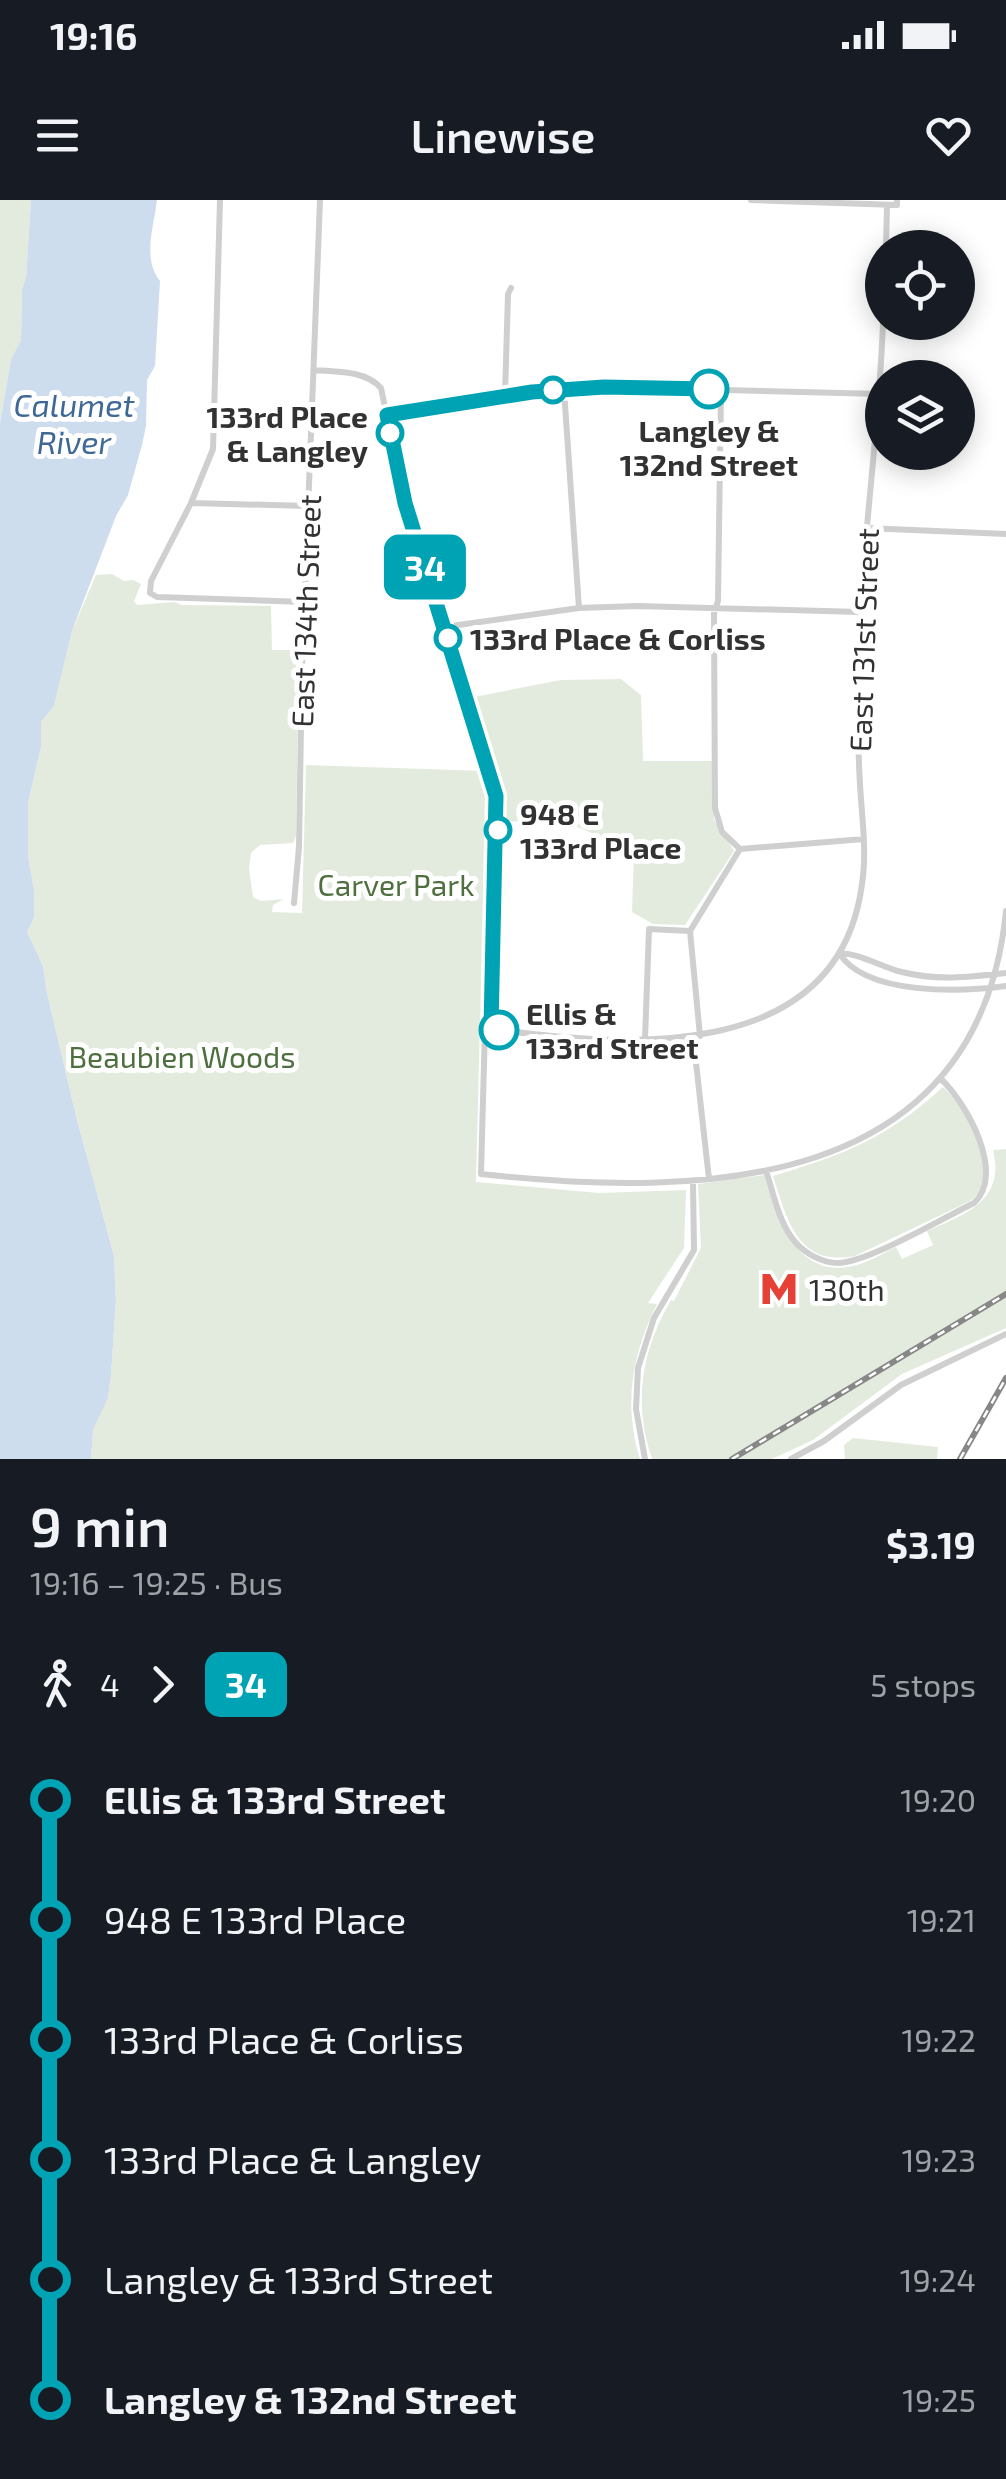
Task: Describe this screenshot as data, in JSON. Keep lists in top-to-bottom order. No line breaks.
{"streets":{"street":["East 134th Street","East 131st Street"]},"water":["Calumet River"],"parks":["Carver Park","Beaubien Woods"],"places":{"other":["Langley & 132nd Street","133rd Place & Langley","133rd Place & Corliss","948 E 133rd Place","Ellis & 133rd Street"],"metro station":["130th"]},"lines":["bus line 34"],"page":{"status":"19:16","header":"Linewise","on_map":"34","heading":["9 min","19:16 – 19:25 · Bus","$3.19"],"legs":["4","34","5 stops"],"list":[{"name":"Ellis & 133rd Street","value":"19:20"},{"name":"948 E 133rd Place","value":"19:21"},{"name":"133rd Place & Corliss","value":"19:22"},{"name":"133rd Place & Langley","value":"19:23"},{"name":"Langley & 133rd Street","value":"19:24"},{"name":"Langley & 132nd Street","value":"19:25"}]}}
